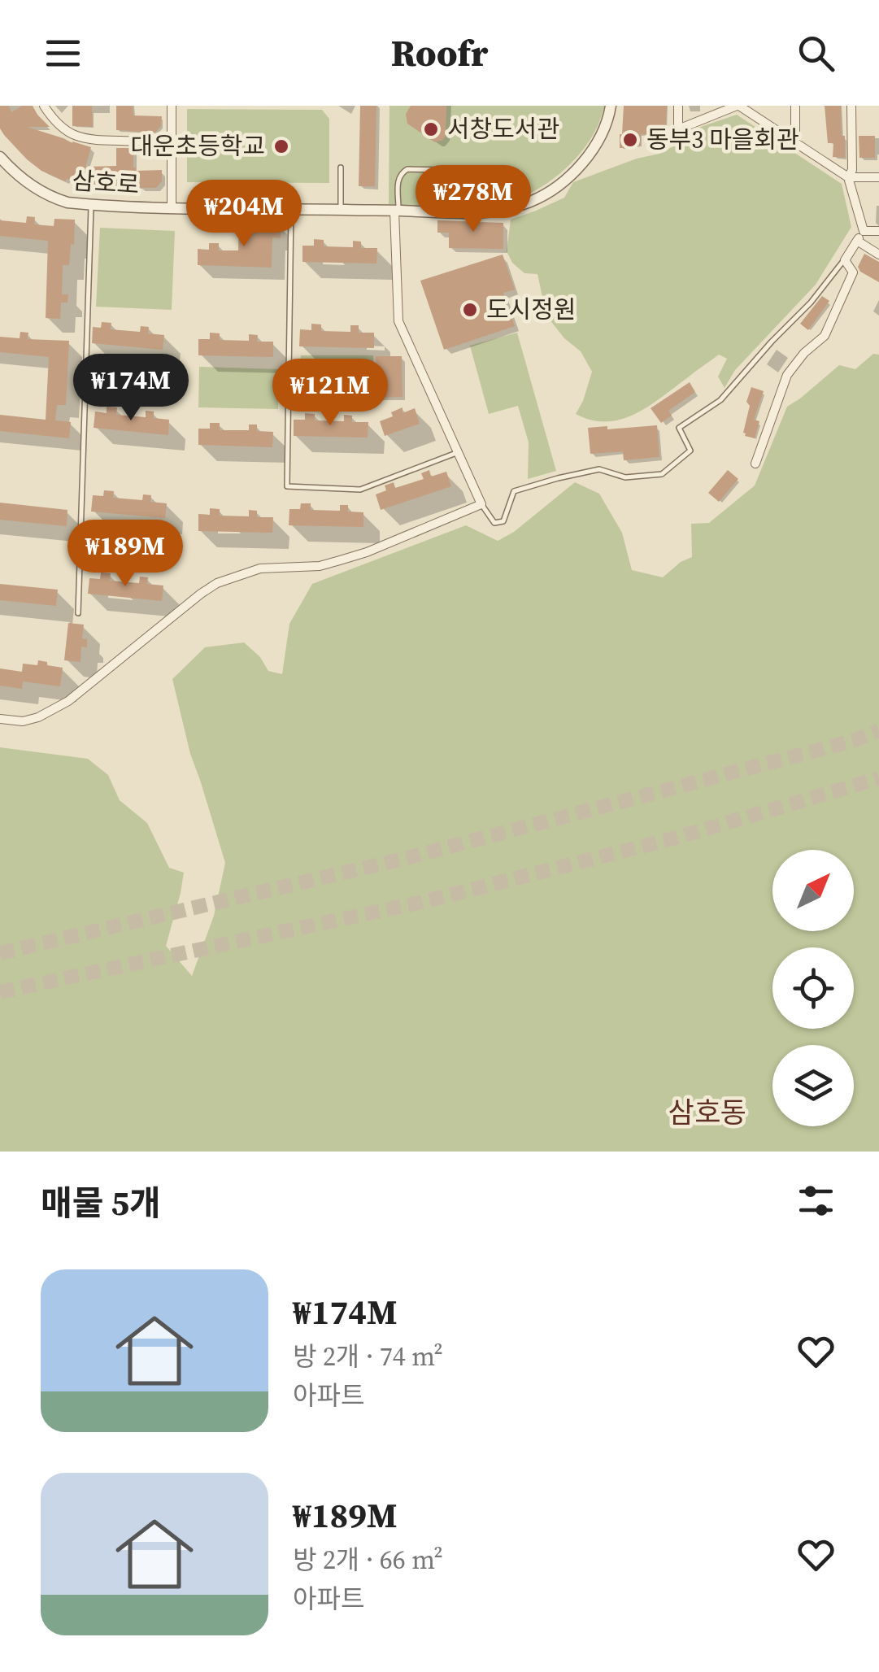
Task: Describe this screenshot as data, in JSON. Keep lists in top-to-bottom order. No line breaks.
{"streets":{"street":["삼호로"]},"districts":["삼호동"],"places":["서창도서관","동부3 마을회관","대운초등학교","도시정원"],"north":"top right","page":{"header":"Roofr","price":["₩278M","₩204M","₩174M","₩121M","₩189M"],"heading":"매물 5개","list":[{"name":"₩174M","note":"방 2개 · 74 m² · 아파트"},{"name":"₩189M","note":"방 2개 · 66 m² · 아파트"}]}}
